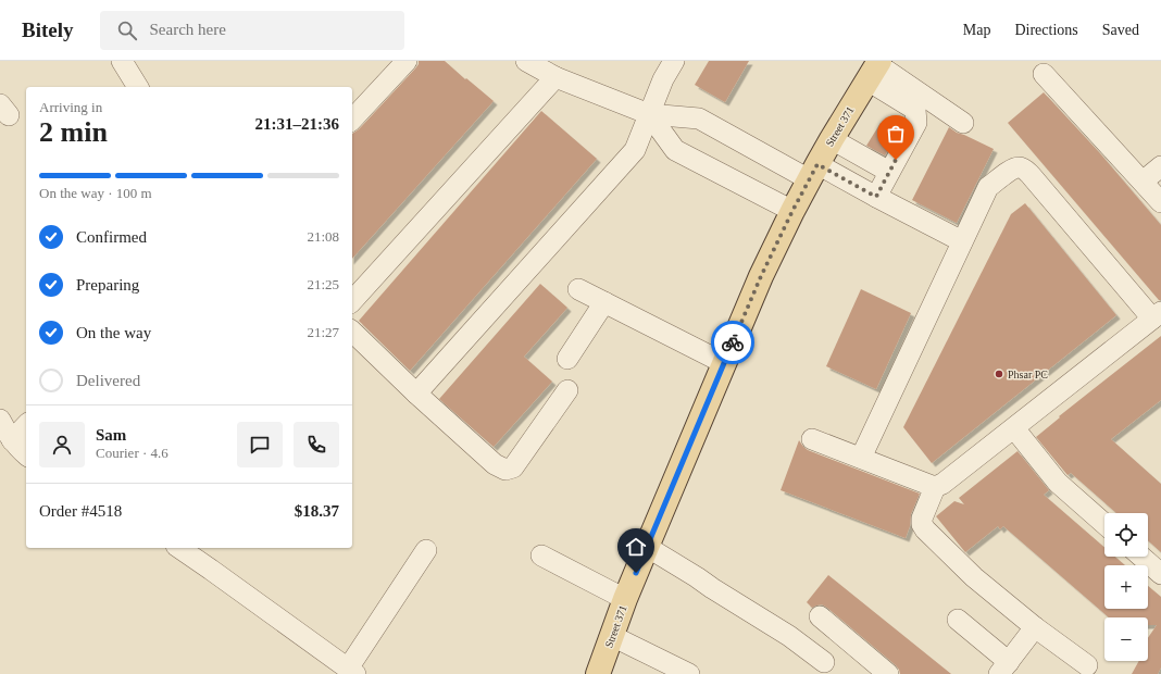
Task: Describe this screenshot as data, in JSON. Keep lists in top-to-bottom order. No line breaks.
{"streets":{"main road":["Street 371"]},"places":["Phsar PC"],"page":{"header":"Bitely","search":"Search here","nav":["Map","Directions","Saved"],"heading":["2 min","Arriving in","21:31–21:36"],"panel":["Sam","Courier · 4.6","Order #4518","$18.37"],"bar":"On the way · 100 m","list":[["Confirmed","21:08"],["Preparing","21:25"],["On the way","21:27"],"Delivered"],"map_buttons":["+","−"]}}
